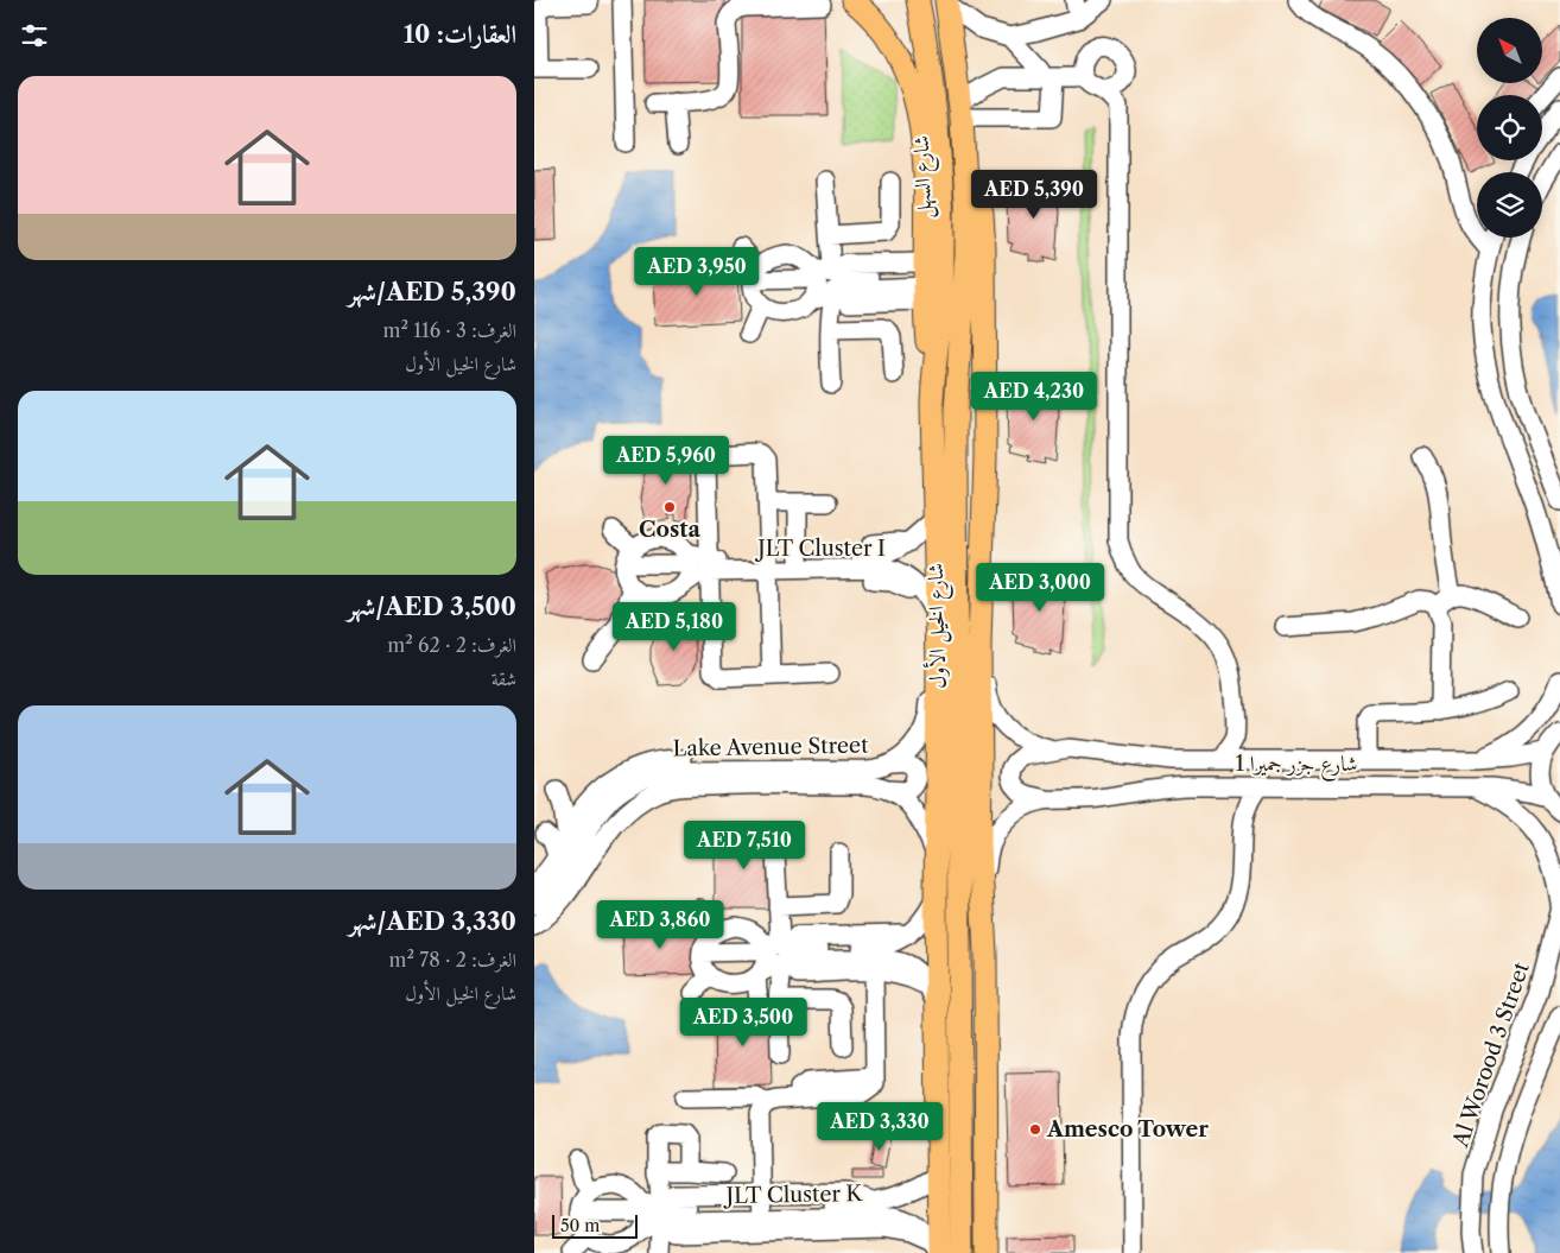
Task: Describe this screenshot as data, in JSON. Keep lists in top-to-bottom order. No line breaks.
{"streets":{"main road":["شارع السهل","شارع الخيل الأول"],"street":["JLT Cluster I","Lake Avenue Street","شارع جزر جميرا 1","Al Worood 3 Street","JLT Cluster K"]},"crossings":[["شارع السهل","شارع الخيل الأول"],["JLT Cluster I","شارع الخيل الأول"],["شارع الخيل الأول","Lake Avenue Street"],["شارع الخيل الأول","JLT Cluster K"]],"places":["Costa","Amesco Tower"],"scale_bar":"50 m","north":"top left","page":{"heading":"العقارات: 10","list":[{"name":"AED 5,390/شهر","note":"الغرف: 3 · 116 m² · شارع الخيل الأول"},{"name":"AED 3,500/شهر","note":"الغرف: 2 · 62 m² · شقة"},{"name":"AED 3,330/شهر","note":"الغرف: 2 · 78 m² · شارع الخيل الأول"}],"price":["AED 5,390","AED 3,950","AED 4,230","AED 5,960","AED 3,000","AED 5,180","AED 7,510","AED 3,860","AED 3,500","AED 3,330"],"scale":"50 m"}}
